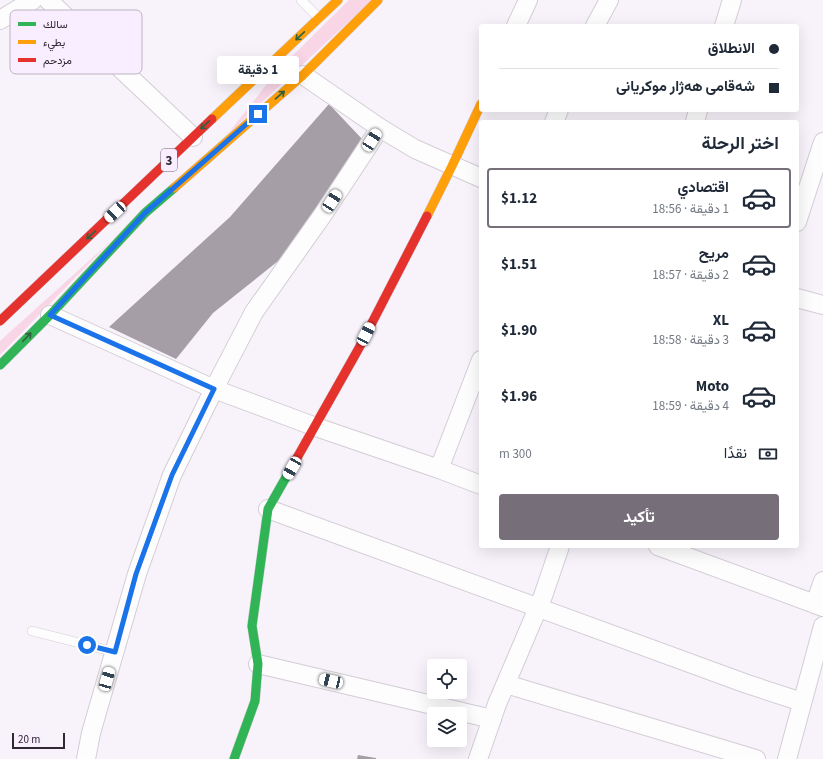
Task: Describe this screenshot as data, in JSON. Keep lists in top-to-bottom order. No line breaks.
{"streets":{"main road":["3"]},"legend":["سالك","بطيء","مزدحم"],"scale_bar":"20 m","page":{"banner":["الانطلاق","شەقامی ھەژار موکریانی"],"bubble":"1 دقيقة","heading":"اختر الرحلة","list":[{"name":"اقتصادي","note":"1 دقيقة · 18:56","value":"$1.12"},{"name":"مريح","note":"2 دقيقة · 18:57","value":"$1.51"},{"name":"XL","note":"3 دقيقة · 18:58","value":"$1.90"},{"name":"Moto","note":"4 دقيقة · 18:59","value":"$1.96"}],"pay":["نقدًا","300 m"],"buttons":"تأكيد","scale":"20 m"}}
